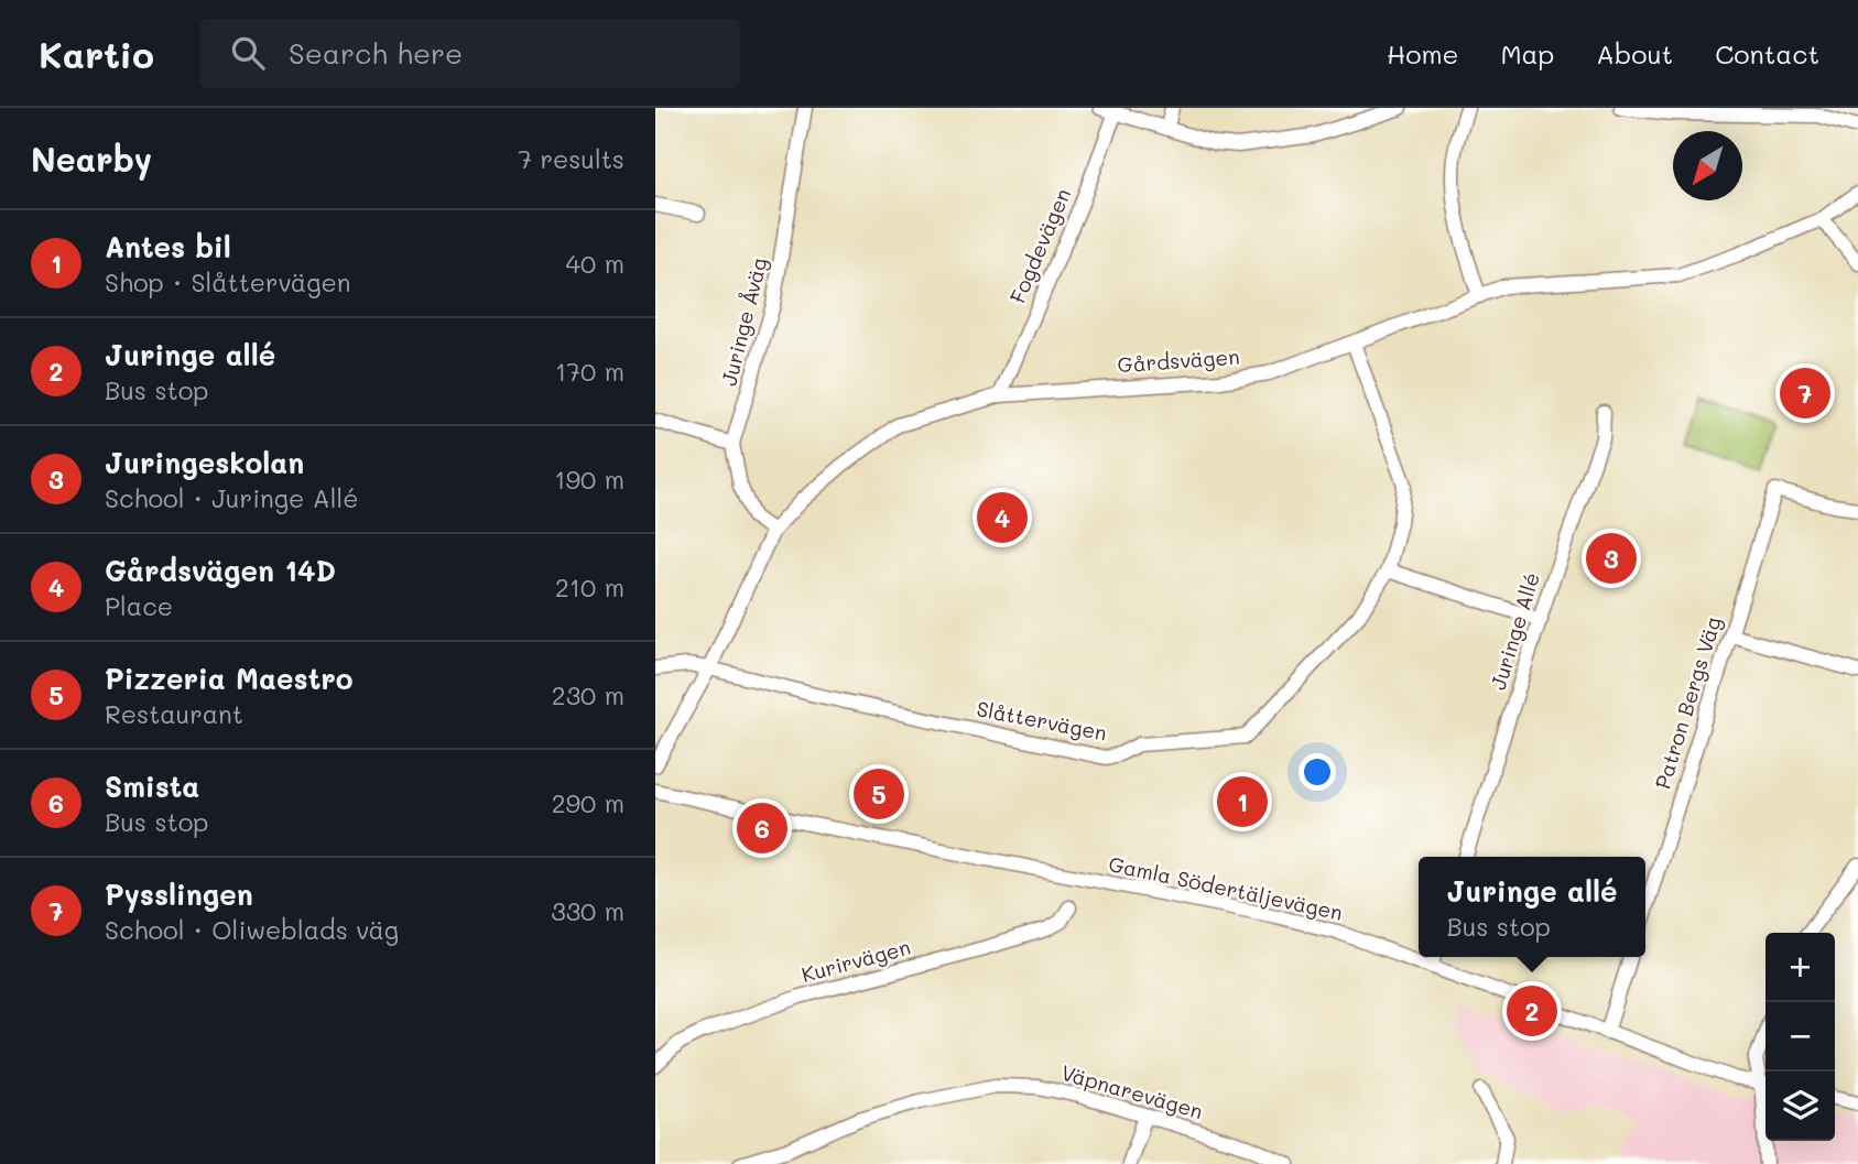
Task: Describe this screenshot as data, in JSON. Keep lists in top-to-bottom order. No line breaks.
{"streets":{"street":["Fogdevägen","Juringe Åväg","Gårdsvägen","Juringe Allé","Patron Bergs Väg","Slåttervägen","Gamla Södertäljevägen","Kurirvägen","Väpnarevägen"]},"crossings":[["Fogdevägen","Gårdsvägen"],["Juringe Åväg","Gårdsvägen"],["Gårdsvägen","Slåttervägen"]],"north":"bottom left","page":{"header":"Kartio","search":"Search here","nav":["Home","Map","About","Contact"],"heading":["Nearby","7 results"],"list":[{"mark":"1","name":"Antes bil","note":"Shop · Slåttervägen","value":"40 m"},{"mark":"2","name":"Juringe allé","note":"Bus stop","value":"170 m"},{"mark":"3","name":"Juringeskolan","note":"School · Juringe Allé","value":"190 m"},{"mark":"4","name":"Gårdsvägen 14D","note":"Place","value":"210 m"},{"mark":"5","name":"Pizzeria Maestro","note":"Restaurant","value":"230 m"},{"mark":"6","name":"Smista","note":"Bus stop","value":"290 m"},{"mark":"7","name":"Pysslingen","note":"School · Oliweblads väg","value":"330 m"}],"pins":["7","4","3","5","1","6","2"],"popup":["Juringe allé","Bus stop"],"map_buttons":["+","−"]}}
